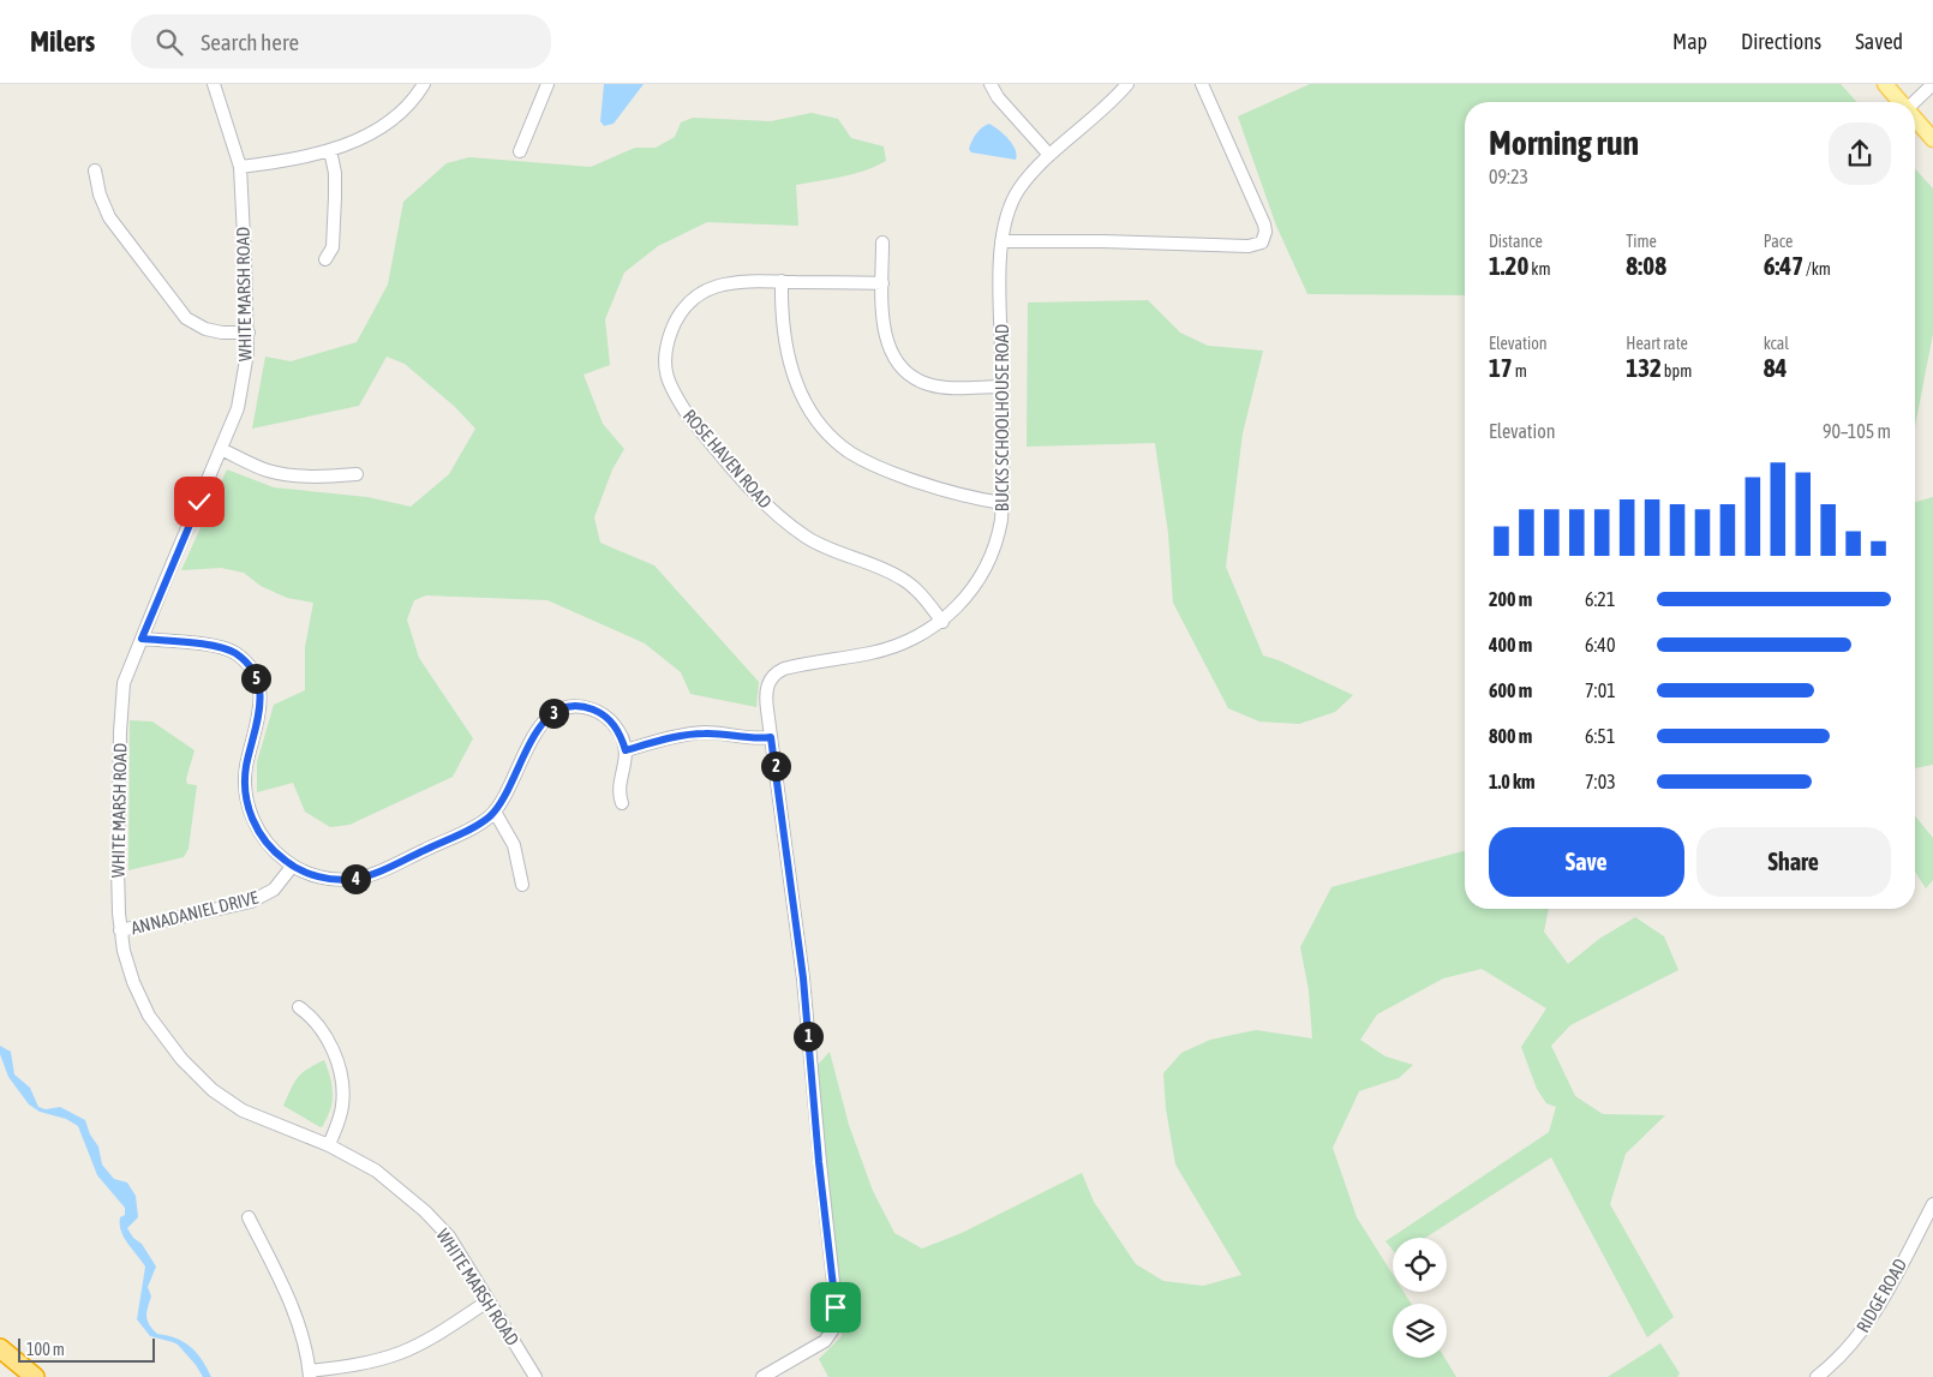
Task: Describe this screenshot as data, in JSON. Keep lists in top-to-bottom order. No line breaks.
{"streets":{"street":["WHITE MARSH ROAD","BUCKS SCHOOLHOUSE ROAD","ROSE HAVEN ROAD","ANNADANIEL DRIVE","RIDGE ROAD"]},"crossings":[["WHITE MARSH ROAD","ANNADANIEL DRIVE"],["BUCKS SCHOOLHOUSE ROAD","ROSE HAVEN ROAD"]],"scale_bar":"100 m","page":{"header":"Milers","search":"Search here","nav":["Map","Directions","Saved"],"heading":["Morning run","09:23"],"stats":[["Distance","1.20 km"],["Time","8:08"],["Pace","6:47 /km"],["Elevation","17 m"],["Heart rate","132 bpm"],["kcal","84"]],"chart":["Elevation","90–105 m"],"list":[{"name":"200 m","note":"6:21"},{"name":"400 m","note":"6:40"},{"name":"600 m","note":"7:01"},{"name":"800 m","note":"6:51"},{"name":"1.0 km","note":"7:03"}],"pins":["5","3","2","4","1"],"buttons":["Save","Share"],"scale":"100 m"}}
